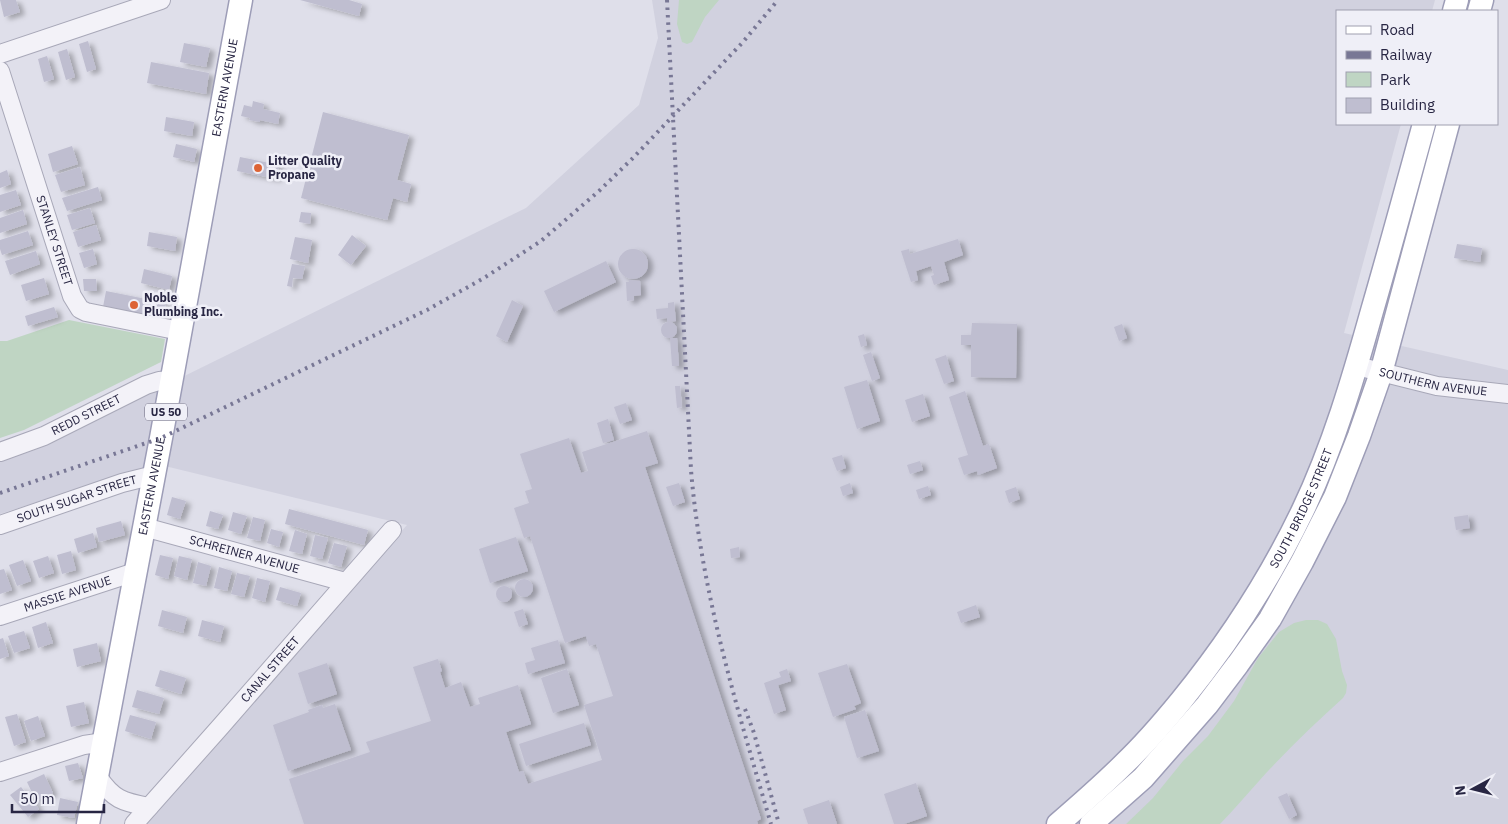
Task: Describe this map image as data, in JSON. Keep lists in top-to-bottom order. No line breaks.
{"streets":{"main road":["EASTERN AVENUE","US 50","SOUTH BRIDGE STREET"],"street":["STANLEY STREET","SOUTHERN AVENUE","REDD STREET","SOUTH SUGAR STREET","SCHREINER AVENUE","MASSIE AVENUE","CANAL STREET"]},"crossings":[["EASTERN AVENUE","STANLEY STREET"],["EASTERN AVENUE","REDD STREET"],["EASTERN AVENUE","SOUTH SUGAR STREET"],["EASTERN AVENUE","SCHREINER AVENUE"],["EASTERN AVENUE","MASSIE AVENUE"],["SOUTHERN AVENUE","SOUTH BRIDGE STREET"],["SCHREINER AVENUE","CANAL STREET"]],"places":["Litter Quality Propane","Noble Plumbing Inc."],"legend":["Road","Railway","Park","Building"],"scale_bar":"50 m","north":"left"}
